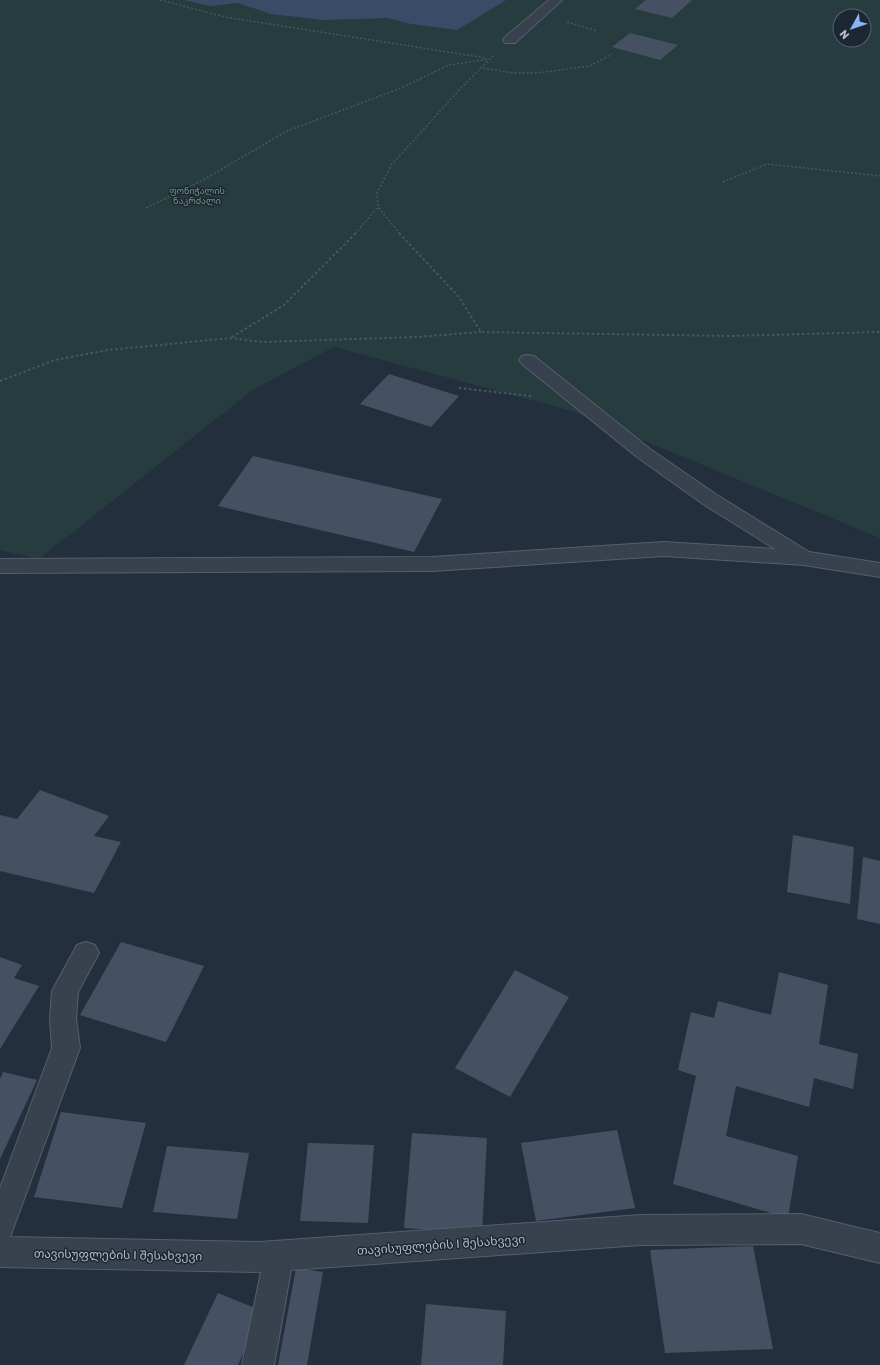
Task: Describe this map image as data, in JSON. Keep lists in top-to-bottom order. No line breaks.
{"streets":{"street":["თავისუფლების I შესახვევი"]},"parks":["ფონიჭალის ნაკრძალი"],"north":"bottom left"}
